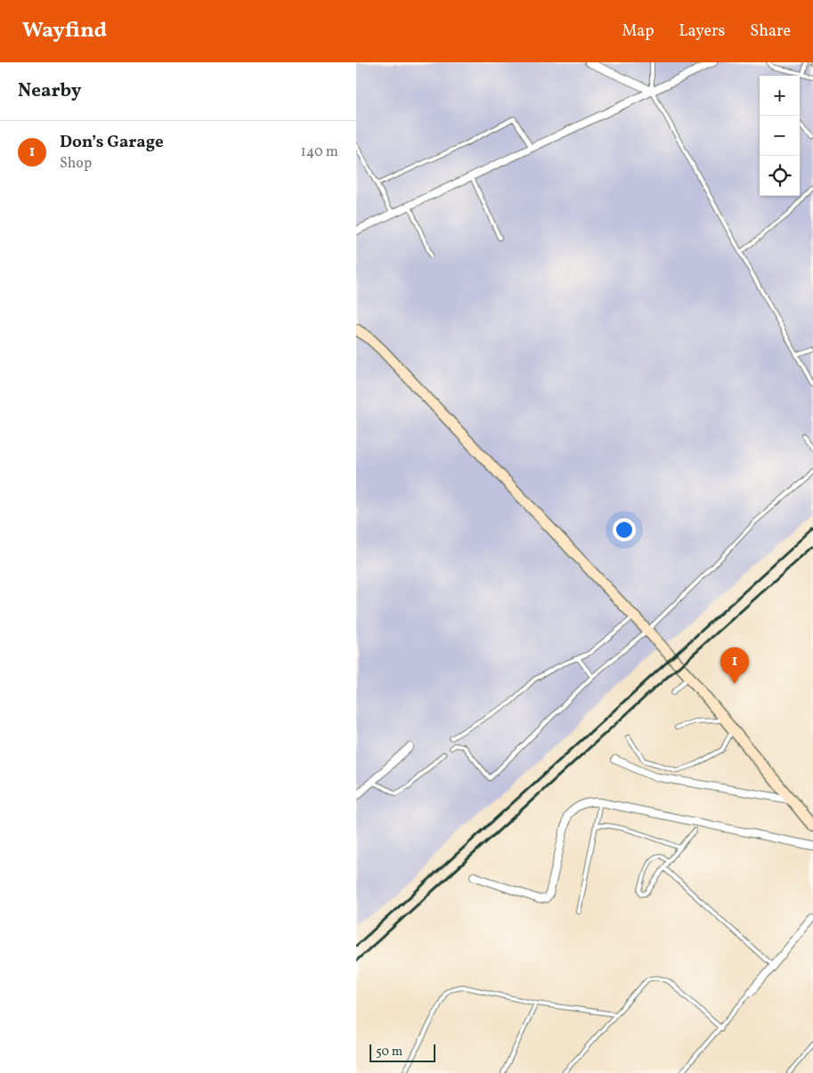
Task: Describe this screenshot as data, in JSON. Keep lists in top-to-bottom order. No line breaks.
{"scale_bar":"50 m","page":{"header":"Wayfind","nav":["Map","Layers","Share"],"heading":"Nearby","map_buttons":["+","−"],"list":[{"mark":"1","name":"Don’s Garage","note":"Shop","value":"140 m"}],"pins":"1","scale":"50 m"}}
